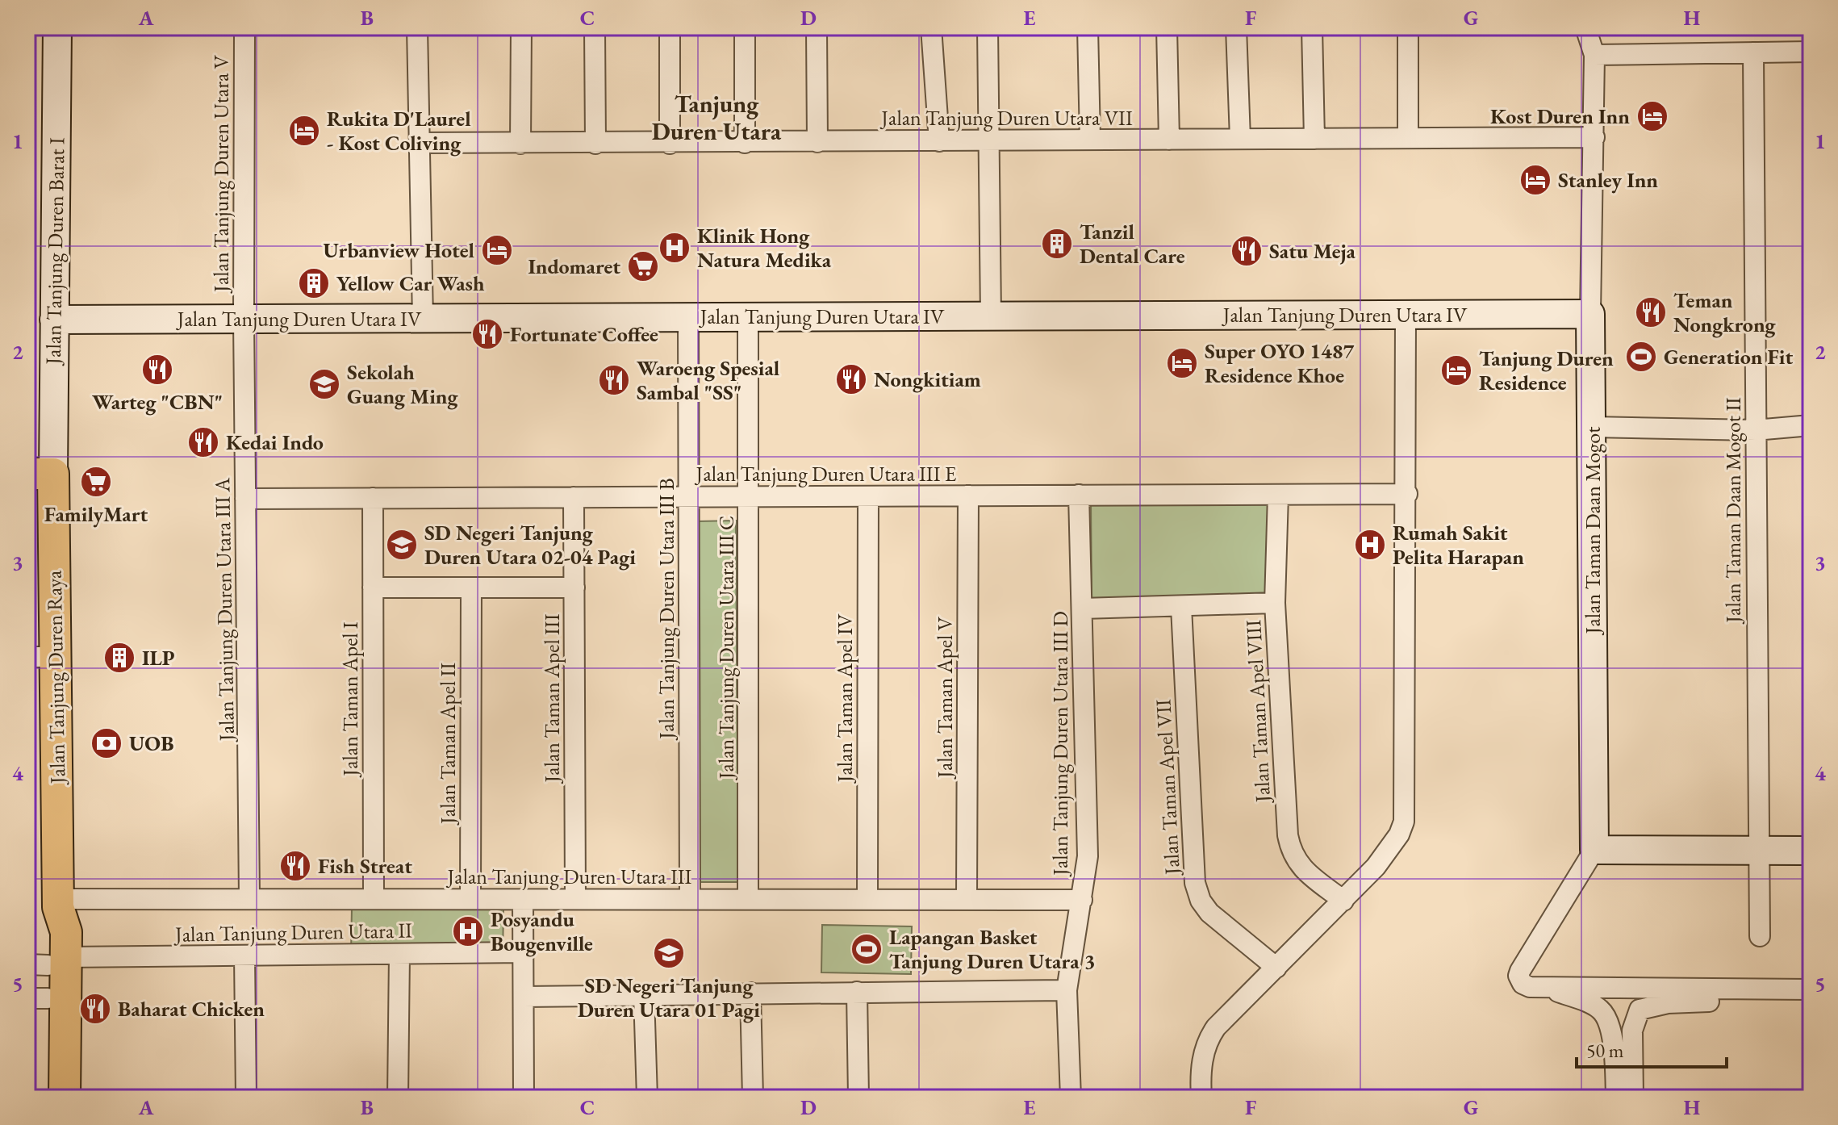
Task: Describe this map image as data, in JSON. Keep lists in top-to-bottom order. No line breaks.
{"streets":{"main road":["Jalan Tanjung Duren Raya"],"street":["Jalan Tanjung Duren Utara VII","Jalan Tanjung Duren Utara V","Jalan Tanjung Duren Barat I","Jalan Tanjung Duren Utara IV","Jalan Tanjung Duren Utara III E","Jalan Taman Daan Mogot II","Jalan Taman Daan Mogot","Jalan Tanjung Duren Utara III B","Jalan Tanjung Duren Utara III A","Jalan Tanjung Duren Utara III C","Jalan Taman Apel V","Jalan Taman Apel III","Jalan Taman Apel IV","Jalan Taman Apel I","Jalan Taman Apel VIII","Jalan Taman Apel II","Jalan Tanjung Duren Utara III D","Jalan Taman Apel VII","Jalan Tanjung Duren Utara III","Jalan Tanjung Duren Utara II"]},"crossings":[["Jalan Tanjung Duren Utara VII","Jalan Taman Daan Mogot"],["Jalan Tanjung Duren Utara V","Jalan Tanjung Duren Utara IV"],["Jalan Tanjung Duren Utara V","Jalan Tanjung Duren Utara III A"],["Jalan Tanjung Duren Barat I","Jalan Tanjung Duren Utara IV"],["Jalan Tanjung Duren Barat I","Jalan Tanjung Duren Raya"],["Jalan Tanjung Duren Utara IV","Jalan Taman Daan Mogot"],["Jalan Tanjung Duren Utara IV","Jalan Tanjung Duren Utara III B"],["Jalan Tanjung Duren Utara IV","Jalan Tanjung Duren Utara III A"],["Jalan Tanjung Duren Utara IV","Jalan Tanjung Duren Utara III C"],["Jalan Tanjung Duren Utara III E","Jalan Tanjung Duren Utara III B"],["Jalan Tanjung Duren Utara III E","Jalan Tanjung Duren Utara III A"],["Jalan Tanjung Duren Utara III E","Jalan Tanjung Duren Utara III C"],["Jalan Tanjung Duren Utara III E","Jalan Taman Apel V"],["Jalan Tanjung Duren Utara III E","Jalan Taman Apel III"],["Jalan Tanjung Duren Utara III E","Jalan Taman Apel IV"],["Jalan Tanjung Duren Utara III E","Jalan Taman Apel I"],["Jalan Tanjung Duren Utara III E","Jalan Taman Apel VIII"],["Jalan Tanjung Duren Utara III E","Jalan Tanjung Duren Utara III D"],["Jalan Tanjung Duren Utara III B","Jalan Tanjung Duren Utara III"],["Jalan Tanjung Duren Utara III A","Jalan Tanjung Duren Utara III"],["Jalan Tanjung Duren Utara III C","Jalan Tanjung Duren Utara III"],["Jalan Tanjung Duren Raya","Jalan Tanjung Duren Utara III"],["Jalan Tanjung Duren Raya","Jalan Tanjung Duren Utara II"],["Jalan Taman Apel V","Jalan Tanjung Duren Utara III"],["Jalan Taman Apel III","Jalan Tanjung Duren Utara III"],["Jalan Taman Apel IV","Jalan Tanjung Duren Utara III"],["Jalan Taman Apel I","Jalan Tanjung Duren Utara III"],["Jalan Taman Apel II","Jalan Tanjung Duren Utara III"],["Jalan Tanjung Duren Utara III D","Jalan Tanjung Duren Utara III"]],"districts":["Tanjung Duren Utara"],"places":{"hotel":["Kost Duren Inn","Rukita D'Laurel - Kost Coliving","Stanley Inn","Urbanview Hotel","Super OYO 1487 Residence Khoe","Tanjung Duren Residence"],"building":["Tanzil Dental Care","Yellow Car Wash","ILP"],"hospital":["Klinik Hong Natura Medika","Rumah Sakit Pelita Harapan","Posyandu Bougenville"],"restaurant":["Satu Meja","Teman Nongkrong","Fortunate Coffee","Warteg \"CBN\"","Nongkitiam","Waroeng Spesial Sambal \"SS\"","Kedai Indo","Fish Streat","Baharat Chicken"],"supermarket":["Indomaret","FamilyMart"],"sports":["Generation Fit","Lapangan Basket Tanjung Duren Utara 3"],"school or university":["Sekolah Guang Ming","SD Negeri Tanjung Duren Utara 02-04 Pagi","SD Negeri Tanjung Duren Utara 01 Pagi"],"bank":["UOB"]},"scale_bar":"50 m","grid":{"columns":["A","B","C","D","E","F","G","H"],"rows":["1","2","3","4","5"]}}
